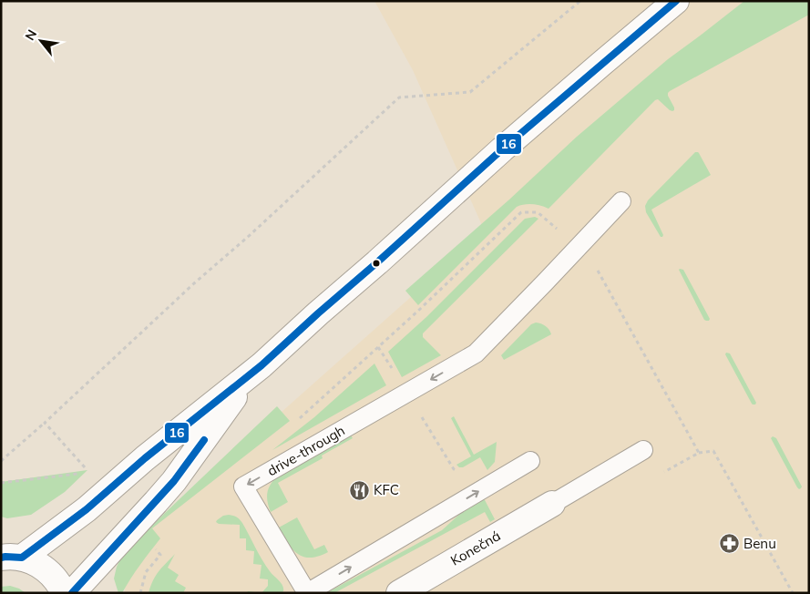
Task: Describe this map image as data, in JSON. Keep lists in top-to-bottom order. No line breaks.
{"streets":{"main road":["Konečná"],"lane":["drive-through"]},"places":{"restaurant":["KFC"],"pharmacy":["Benu"]},"lines":["transit line 16"],"north":"top left"}
